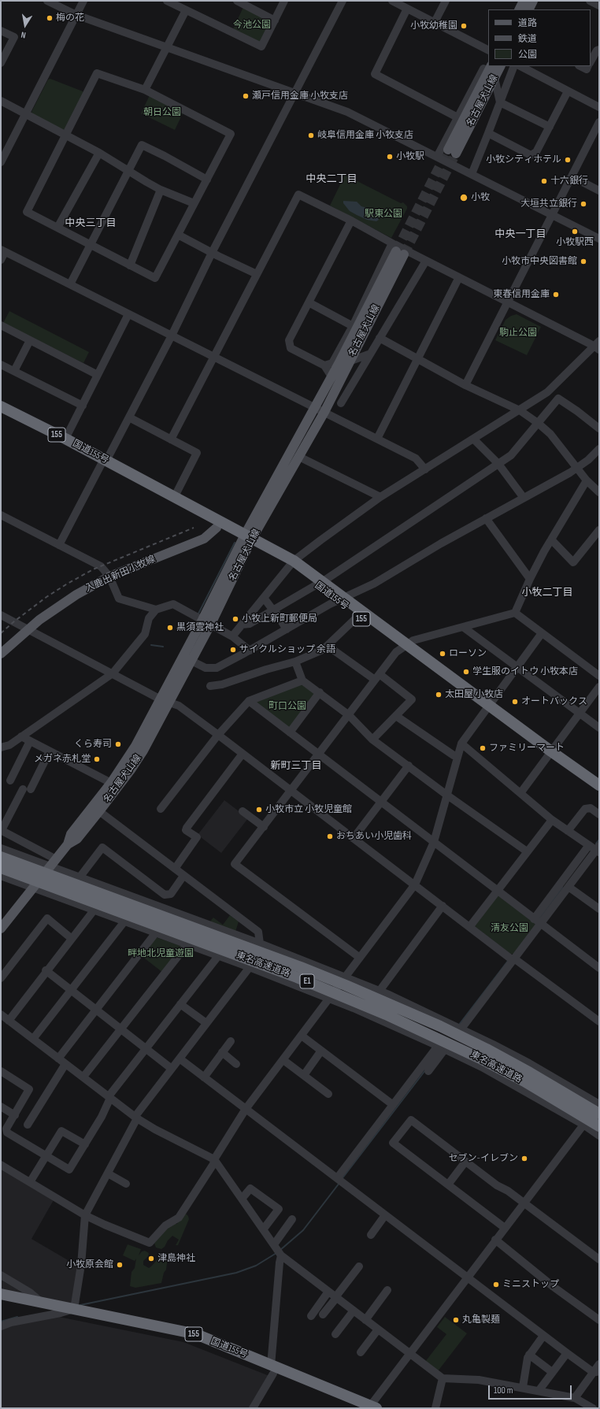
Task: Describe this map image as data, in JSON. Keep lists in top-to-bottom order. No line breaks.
{"streets":{"highway":["155","国道155号","東名高速道路","E1"],"main road":["名古屋犬山線","入鹿出新田小牧線"]},"crossings":[["名古屋犬山線","国道155号"],["国道155号","入鹿出新田小牧線"]],"districts":["中央二丁目","中央三丁目","中央一丁目","小牧二丁目","新町三丁目"],"parks":["今池公園","朝日公園","駅東公園","駒止公園","町口公園","清友公園","畔地北児童遊園"],"places":["梅の花","小牧幼稚園","瀬戸信用金庫 小牧支店","岐阜信用金庫 小牧支店","小牧駅","小牧シティホテル","十六銀行","小牧","大垣共立銀行","小牧駅西","小牧市中央図書館","東春信用金庫","小牧上新町郵便局","黒須雲神社","サイクルショップ 余語","ローソン","学生服のイトウ 小牧本店","太田屋 小牧店","オートバックス","くら寿司","ファミリーマート","メガネ赤札堂","小牧市立 小牧児童館","おちあい小児歯科","セブン-イレブン","津島神社","小牧原会館","ミニストップ","丸亀製麺"],"legend":["道路","鉄道","公園"],"scale_bar":"100 m","north":"bottom"}
